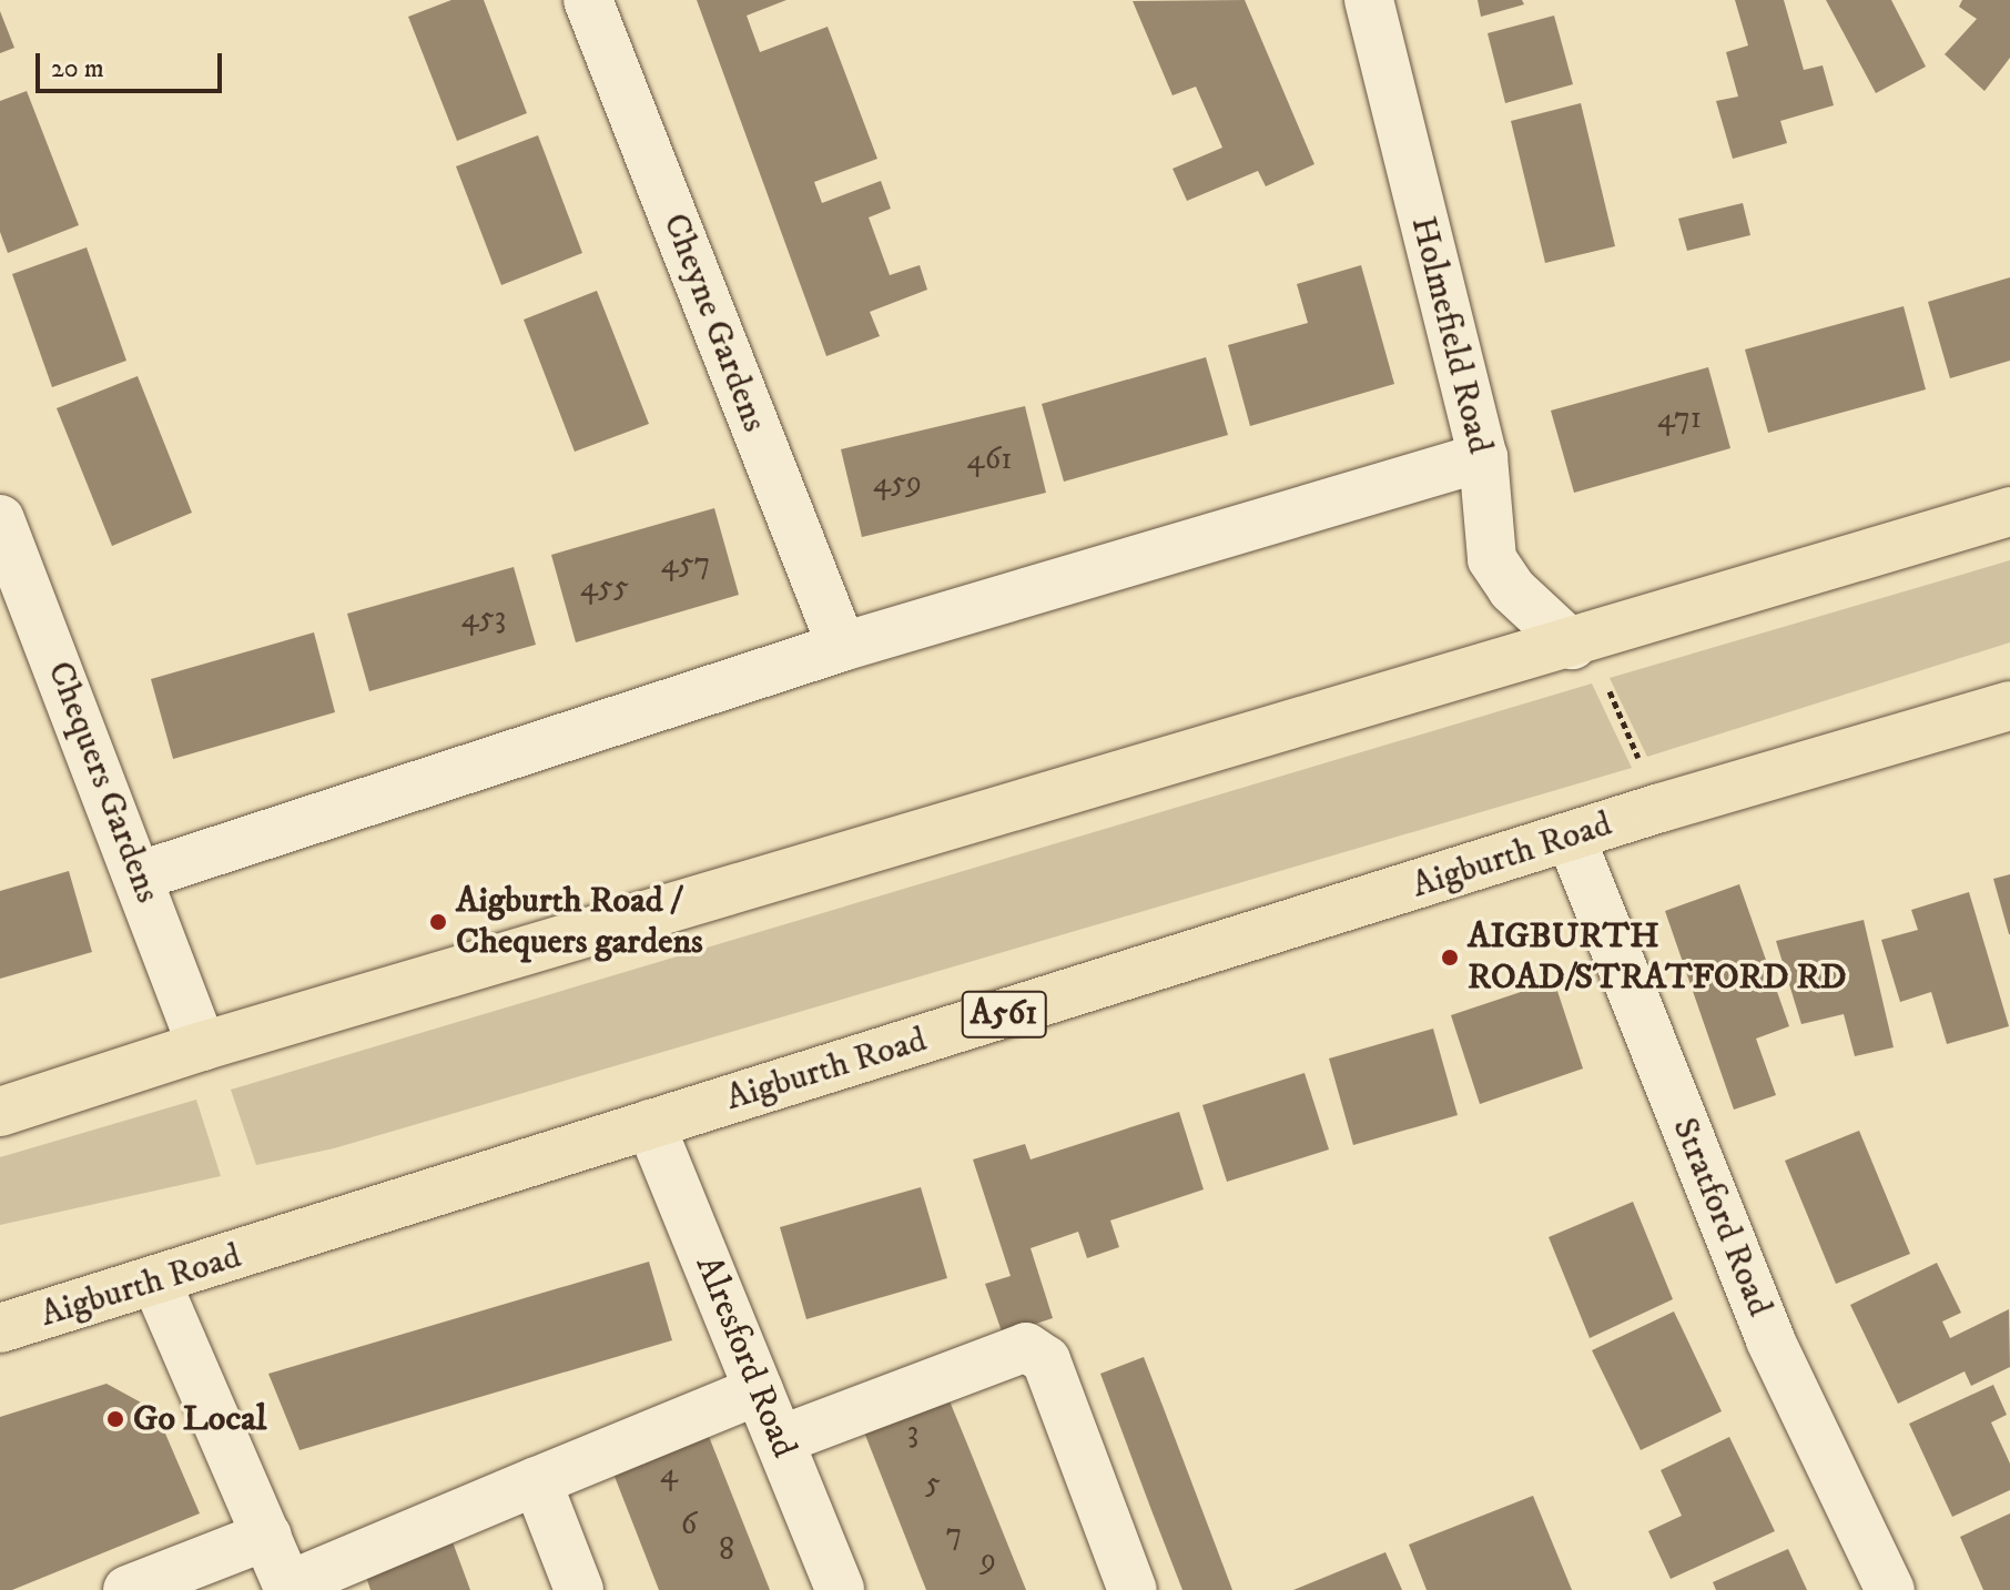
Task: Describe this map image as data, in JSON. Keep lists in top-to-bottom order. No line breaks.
{"streets":{"highway":["Aigburth Road","A561"],"street":["Cheyne Gardens","Holmefield Road","Chequers Gardens","Stratford Road","Alresford Road"]},"crossings":[["Aigburth Road","Stratford Road"],["Aigburth Road","Alresford Road"]],"places":["Aigburth Road / Chequers gardens","AIGBURTH ROAD/STRATFORD RD","Go Local"],"house_numbers":["471","461","459","457","455","453","3","4","5","6","7","8","9"],"scale_bar":"20 m"}
